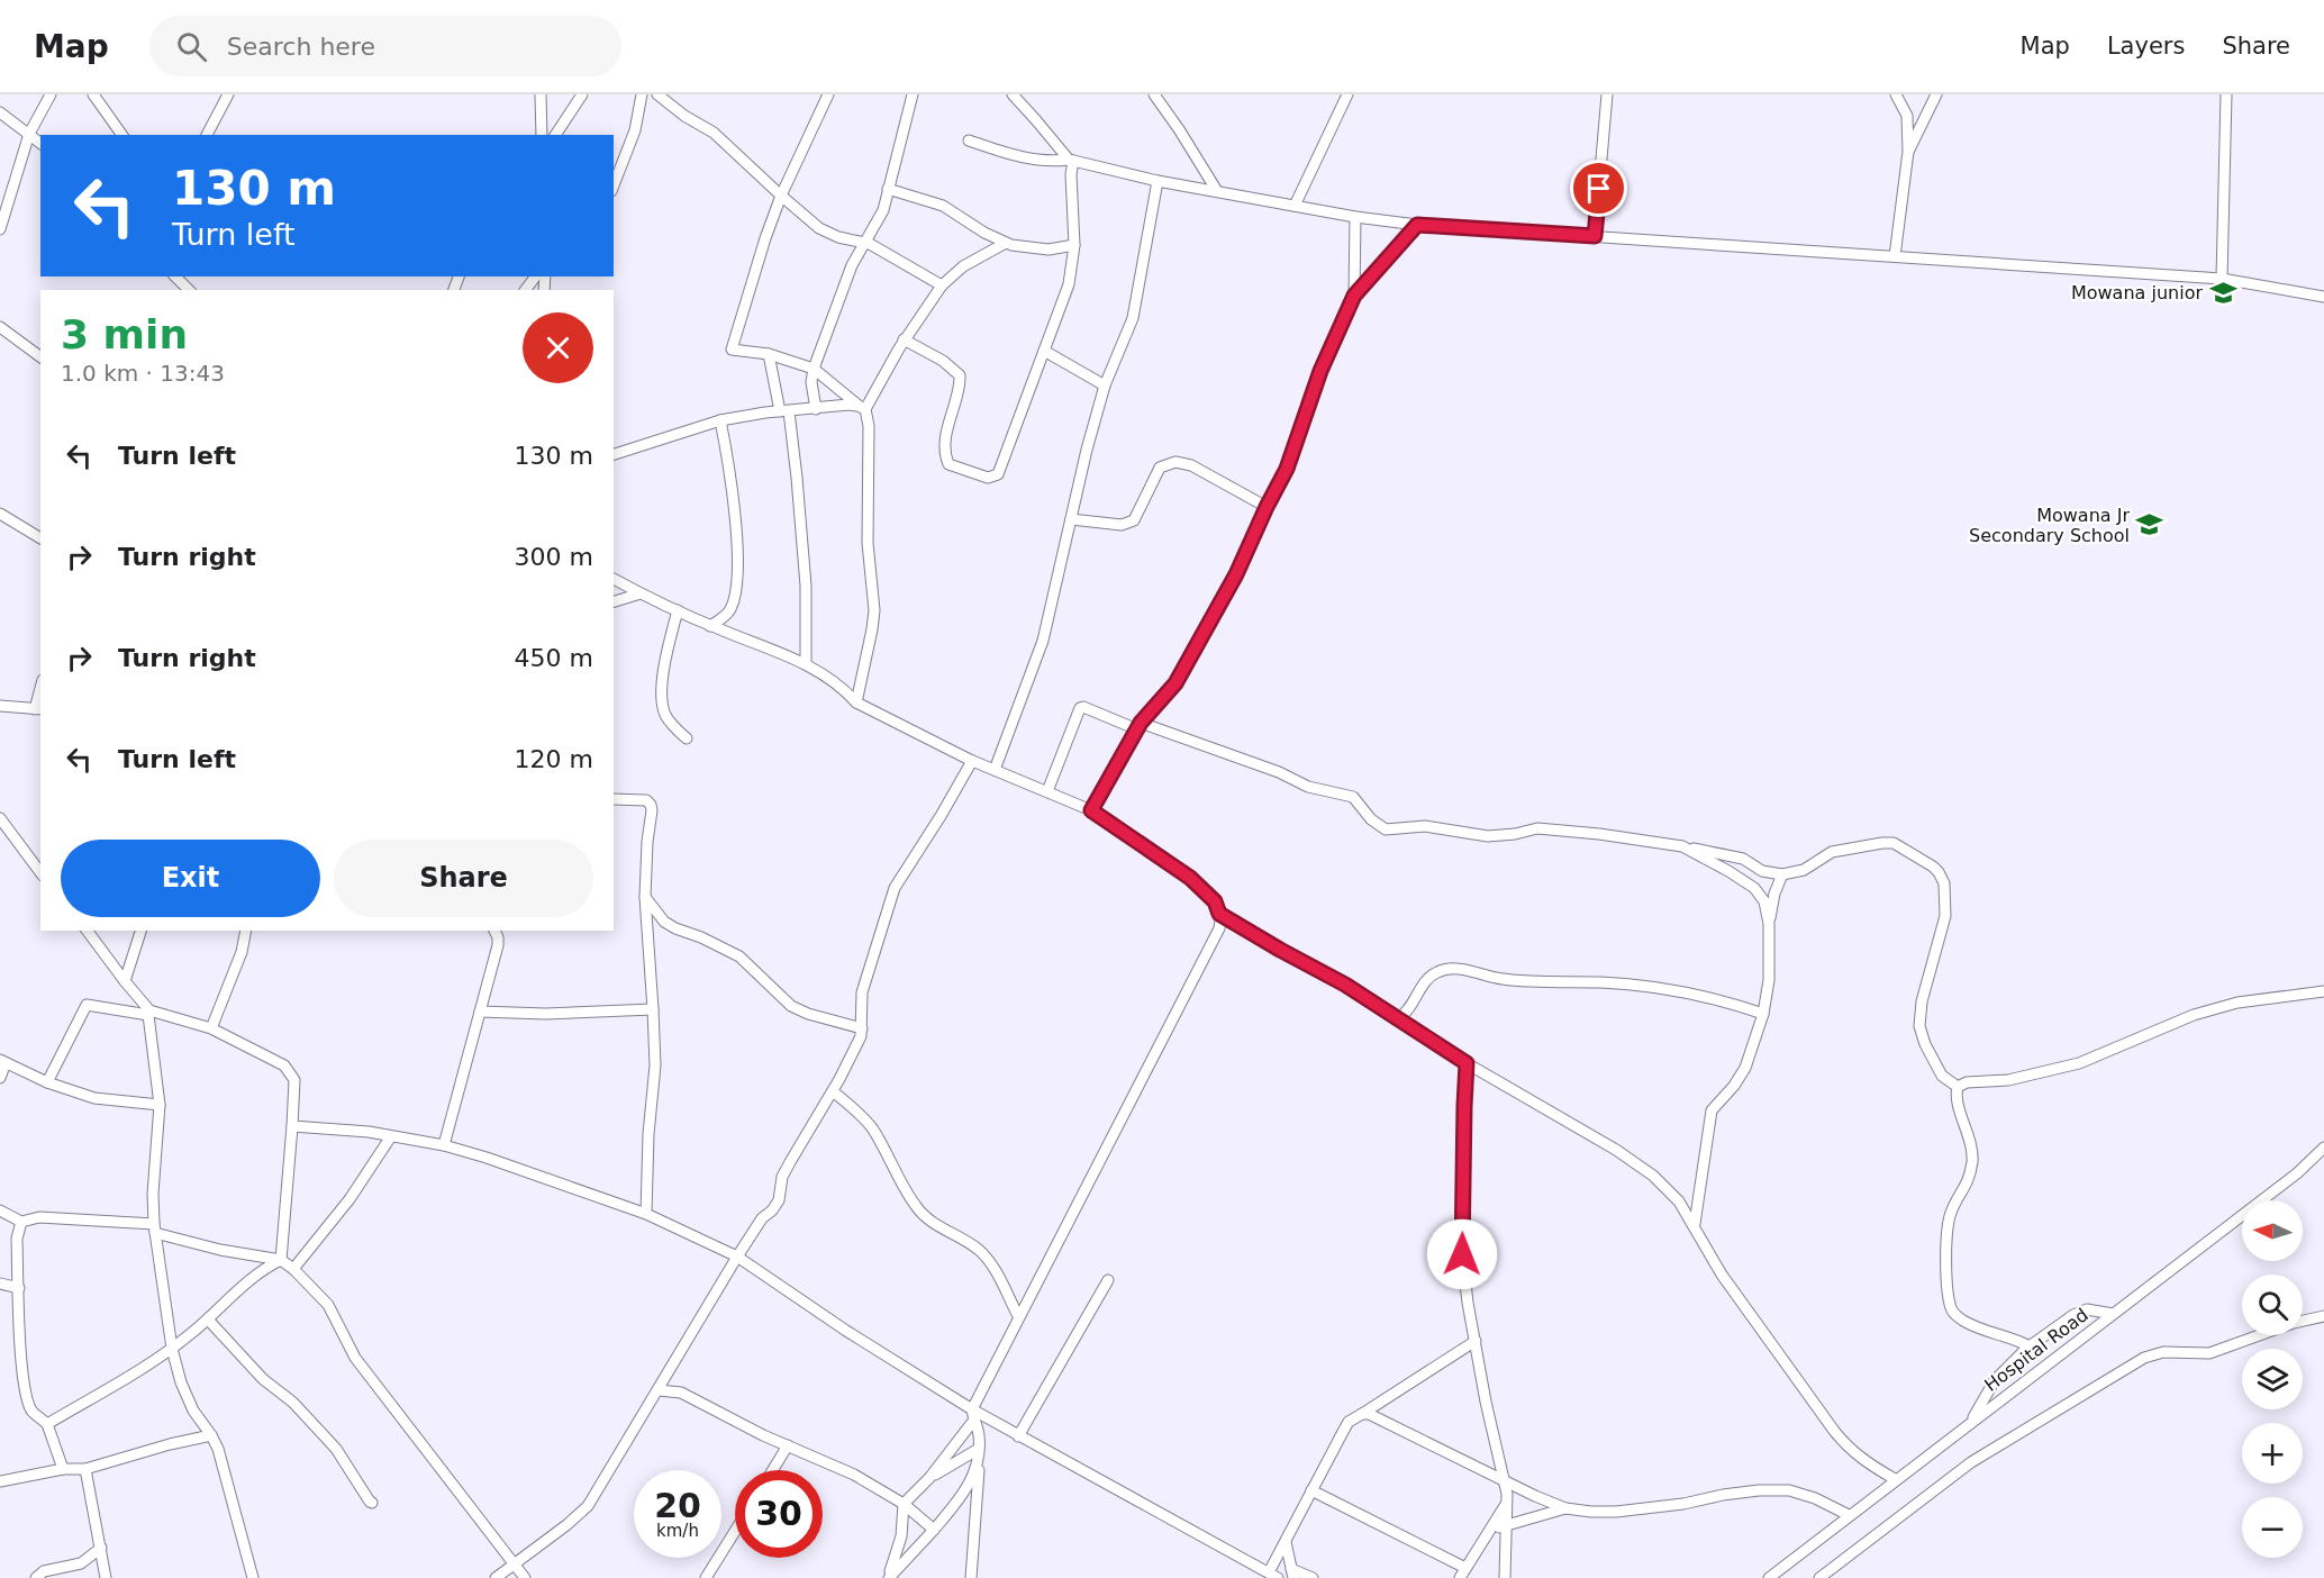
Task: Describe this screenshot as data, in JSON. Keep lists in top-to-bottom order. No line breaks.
{"streets":{"street":["Hospital Road"]},"places":{"school or university":["Mowana junior","Mowana Jr Secondary School"]},"north":"left","page":{"header":"Map","search":"Search here","nav":["Map","Layers","Share"],"turn":["130 m","Turn left"],"heading":["3 min","1.0 km · 13:43"],"list":[{"name":"Turn left","value":"130 m"},{"name":"Turn right","value":"300 m"},{"name":"Turn right","value":"450 m"},{"name":"Turn left","value":"120 m"}],"buttons":["Exit","Share"],"map_buttons":["+","−"],"speed":"20 km/h","limit":"30"}}
